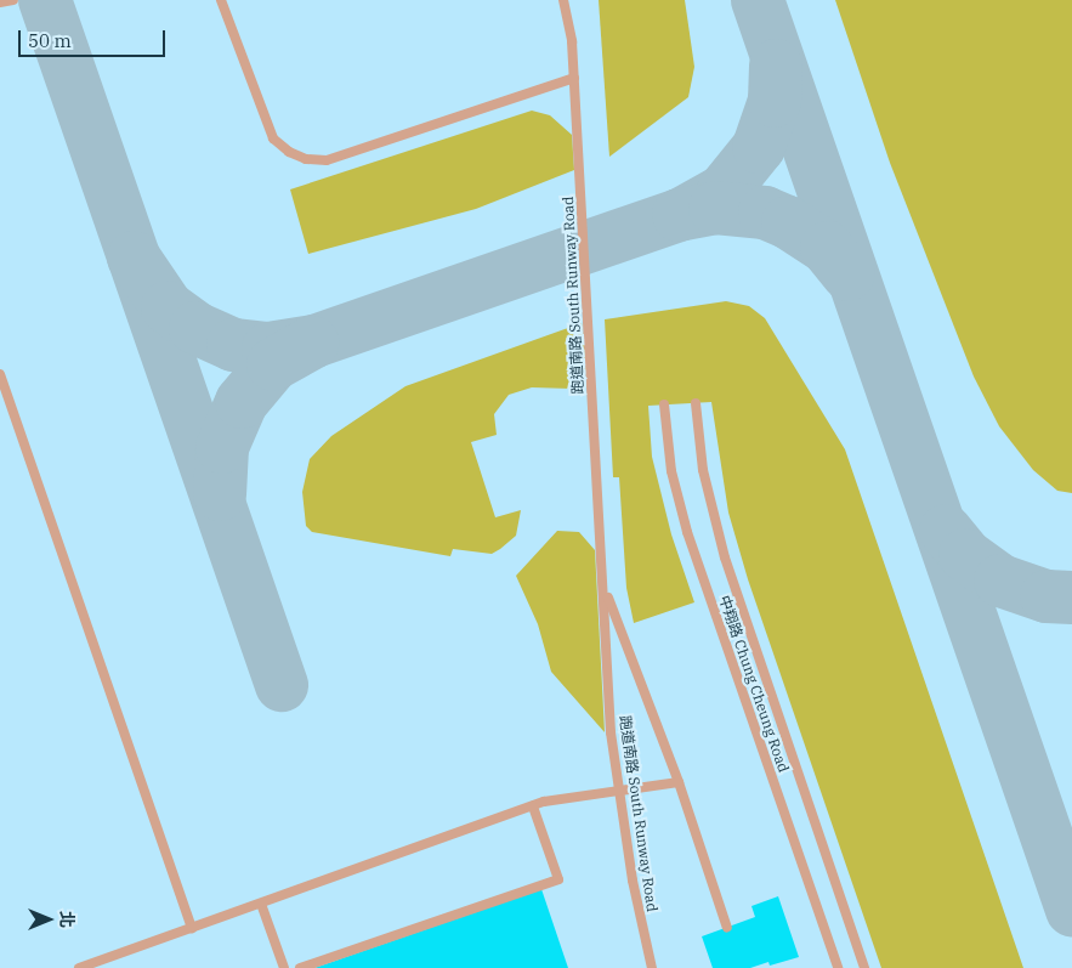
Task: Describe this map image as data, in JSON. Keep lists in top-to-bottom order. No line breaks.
{"streets":{"lane":["跑道南路 South Runway Road","中翔路 Chung Cheung Road"]},"scale_bar":"50 m","north":"right"}
